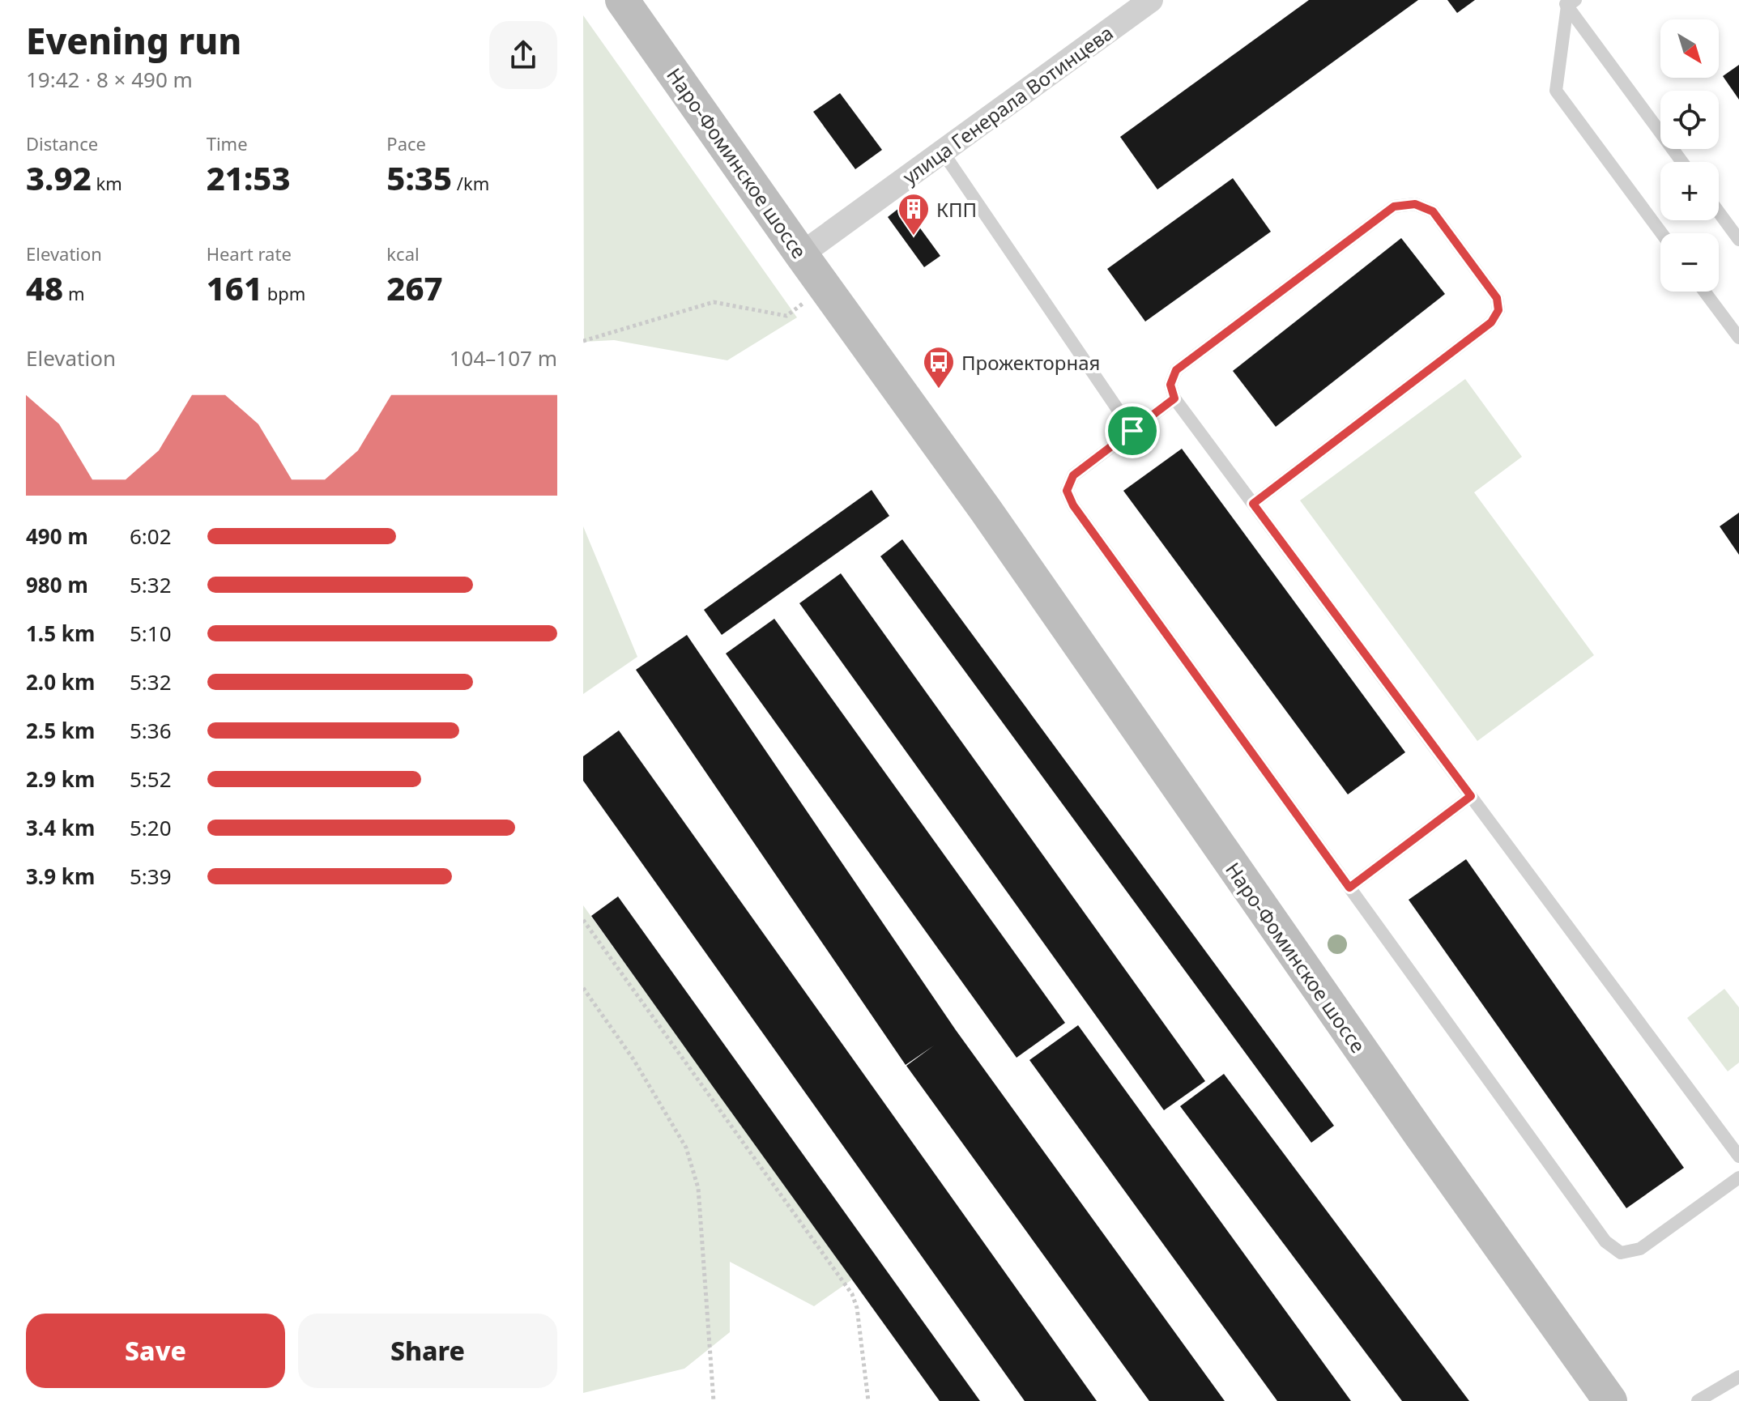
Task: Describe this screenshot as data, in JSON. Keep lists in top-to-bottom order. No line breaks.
{"streets":{"main road":["Наро-Фоминское шоссе"],"street":["улица Генерала Вотинцева"]},"crossings":[["улица Генерала Вотинцева","Наро-Фоминское шоссе"]],"places":{"building":["КПП"],"bus stop":["Прожекторная"]},"north":"bottom right","page":{"heading":["Evening run","19:42 · 8 × 490 m"],"map_buttons":["+","−"],"stats":[["Distance","3.92 km"],["Time","21:53"],["Pace","5:35 /km"],["Elevation","48 m"],["Heart rate","161 bpm"],["kcal","267"]],"chart":["Elevation","104–107 m"],"list":[{"name":"490 m","note":"6:02"},{"name":"980 m","note":"5:32"},{"name":"1.5 km","note":"5:10"},{"name":"2.0 km","note":"5:32"},{"name":"2.5 km","note":"5:36"},{"name":"2.9 km","note":"5:52"},{"name":"3.4 km","note":"5:20"},{"name":"3.9 km","note":"5:39"}],"buttons":["Save","Share"]}}
